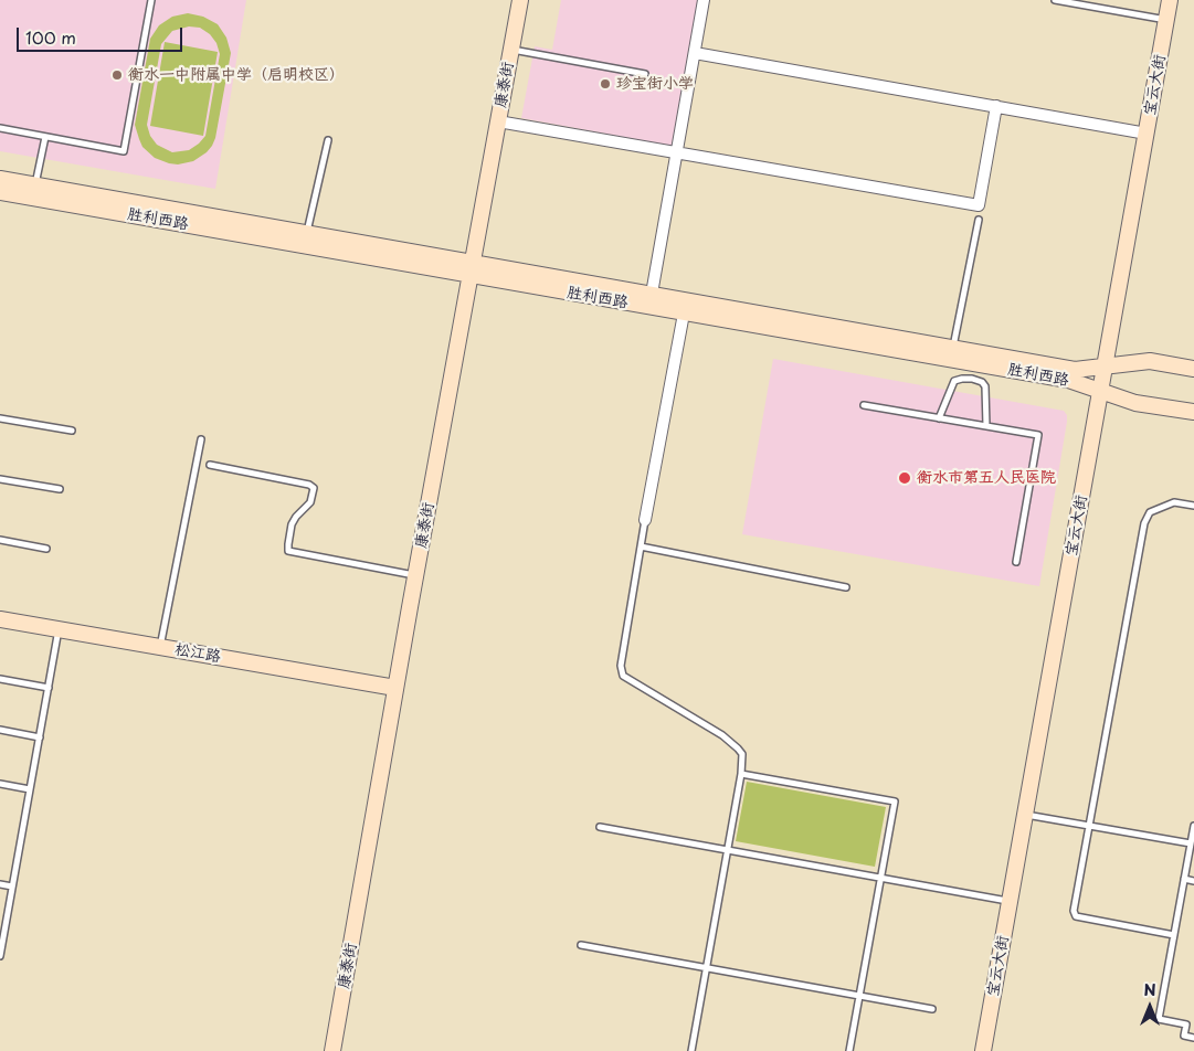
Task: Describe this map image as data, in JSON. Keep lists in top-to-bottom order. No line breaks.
{"streets":{"street":["康泰街","宝云大街","胜利西路","松江路"]},"crossings":[["康泰街","胜利西路"],["康泰街","松江路"],["宝云大街","胜利西路"]],"places":["衡水一中附属中学（启明校区）","珍宝街小学","衡水市第五人民医院"],"scale_bar":"100 m","north":"top"}
